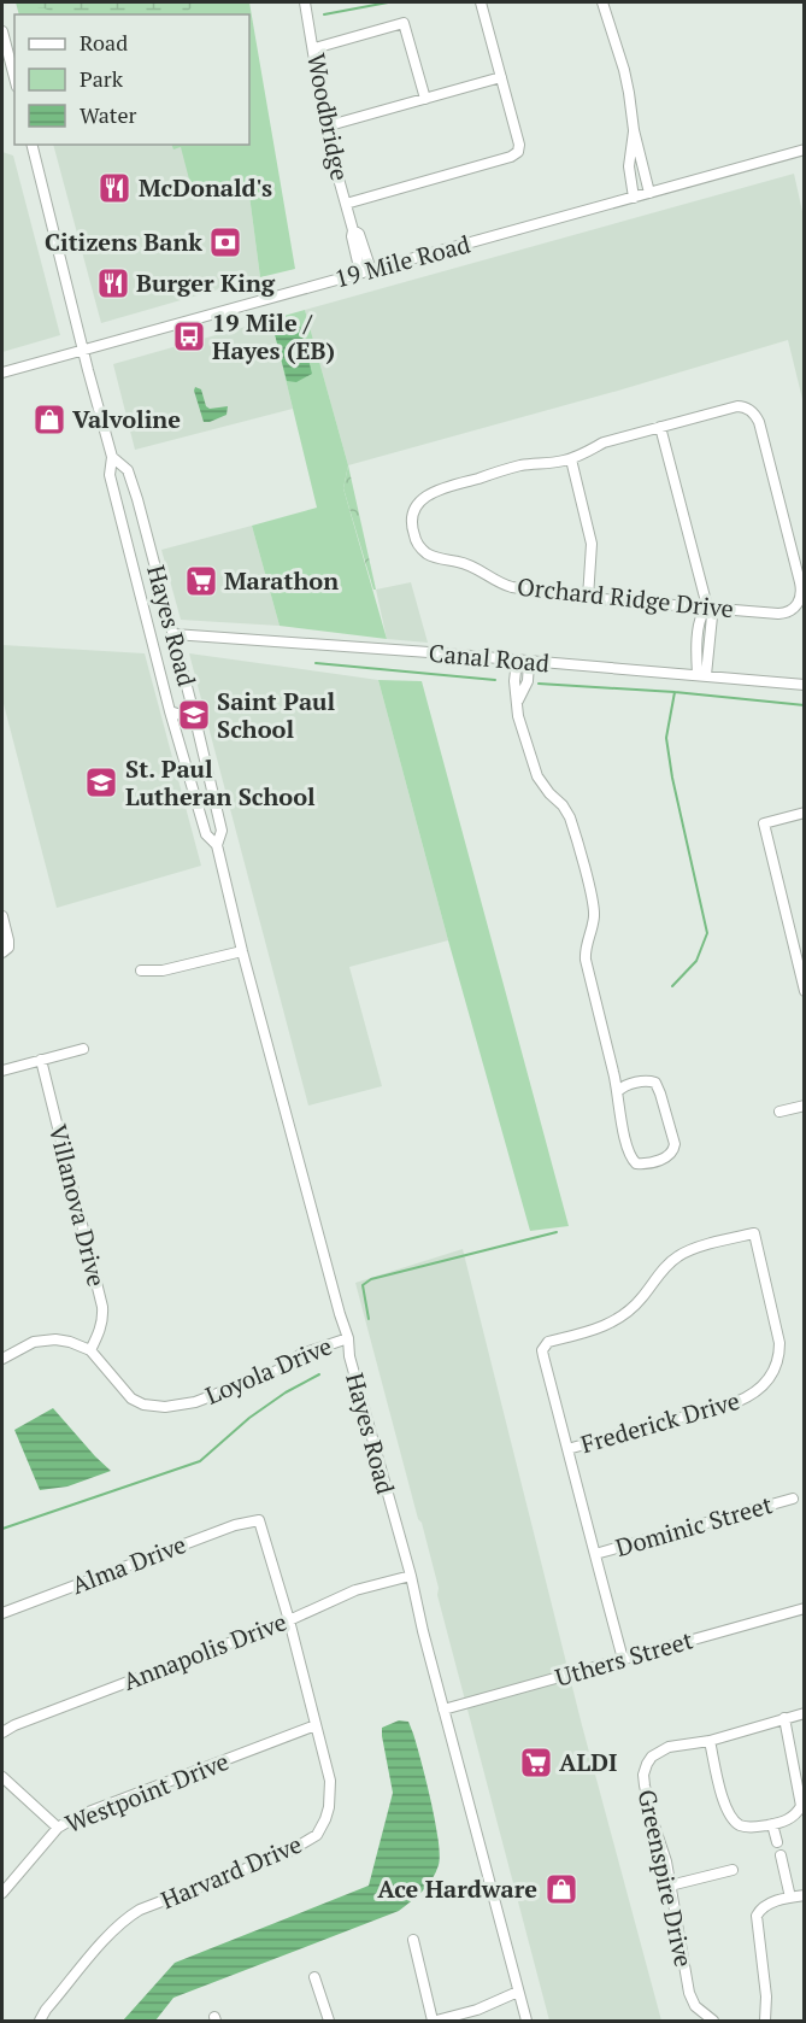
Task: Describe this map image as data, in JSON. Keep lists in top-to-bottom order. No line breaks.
{"streets":{"street":["Woodbridge","19 Mile Road","Orchard Ridge Drive","Hayes Road","Canal Road","Villanova Drive","Loyola Drive","Frederick Drive","Dominic Street","Alma Drive","Annapolis Drive","Uthers Street","Westpoint Drive","Harvard Drive","Greenspire Drive"]},"crossings":[["Woodbridge","19 Mile Road"],["19 Mile Road","Hayes Road"],["Hayes Road","Canal Road"],["Hayes Road","Loyola Drive"],["Hayes Road","Annapolis Drive"],["Hayes Road","Uthers Street"],["Villanova Drive","Loyola Drive"],["Alma Drive","Harvard Drive"],["Annapolis Drive","Harvard Drive"],["Westpoint Drive","Harvard Drive"]],"places":{"restaurant":["McDonald's","Burger King"],"bank":["Citizens Bank"],"bus stop":["19 Mile / Hayes (EB)"],"shop":["Valvoline","Ace Hardware"],"supermarket":["Marathon","ALDI"],"school or university":["Saint Paul School","St. Paul Lutheran School"]},"legend":["Road","Park","Water"]}
